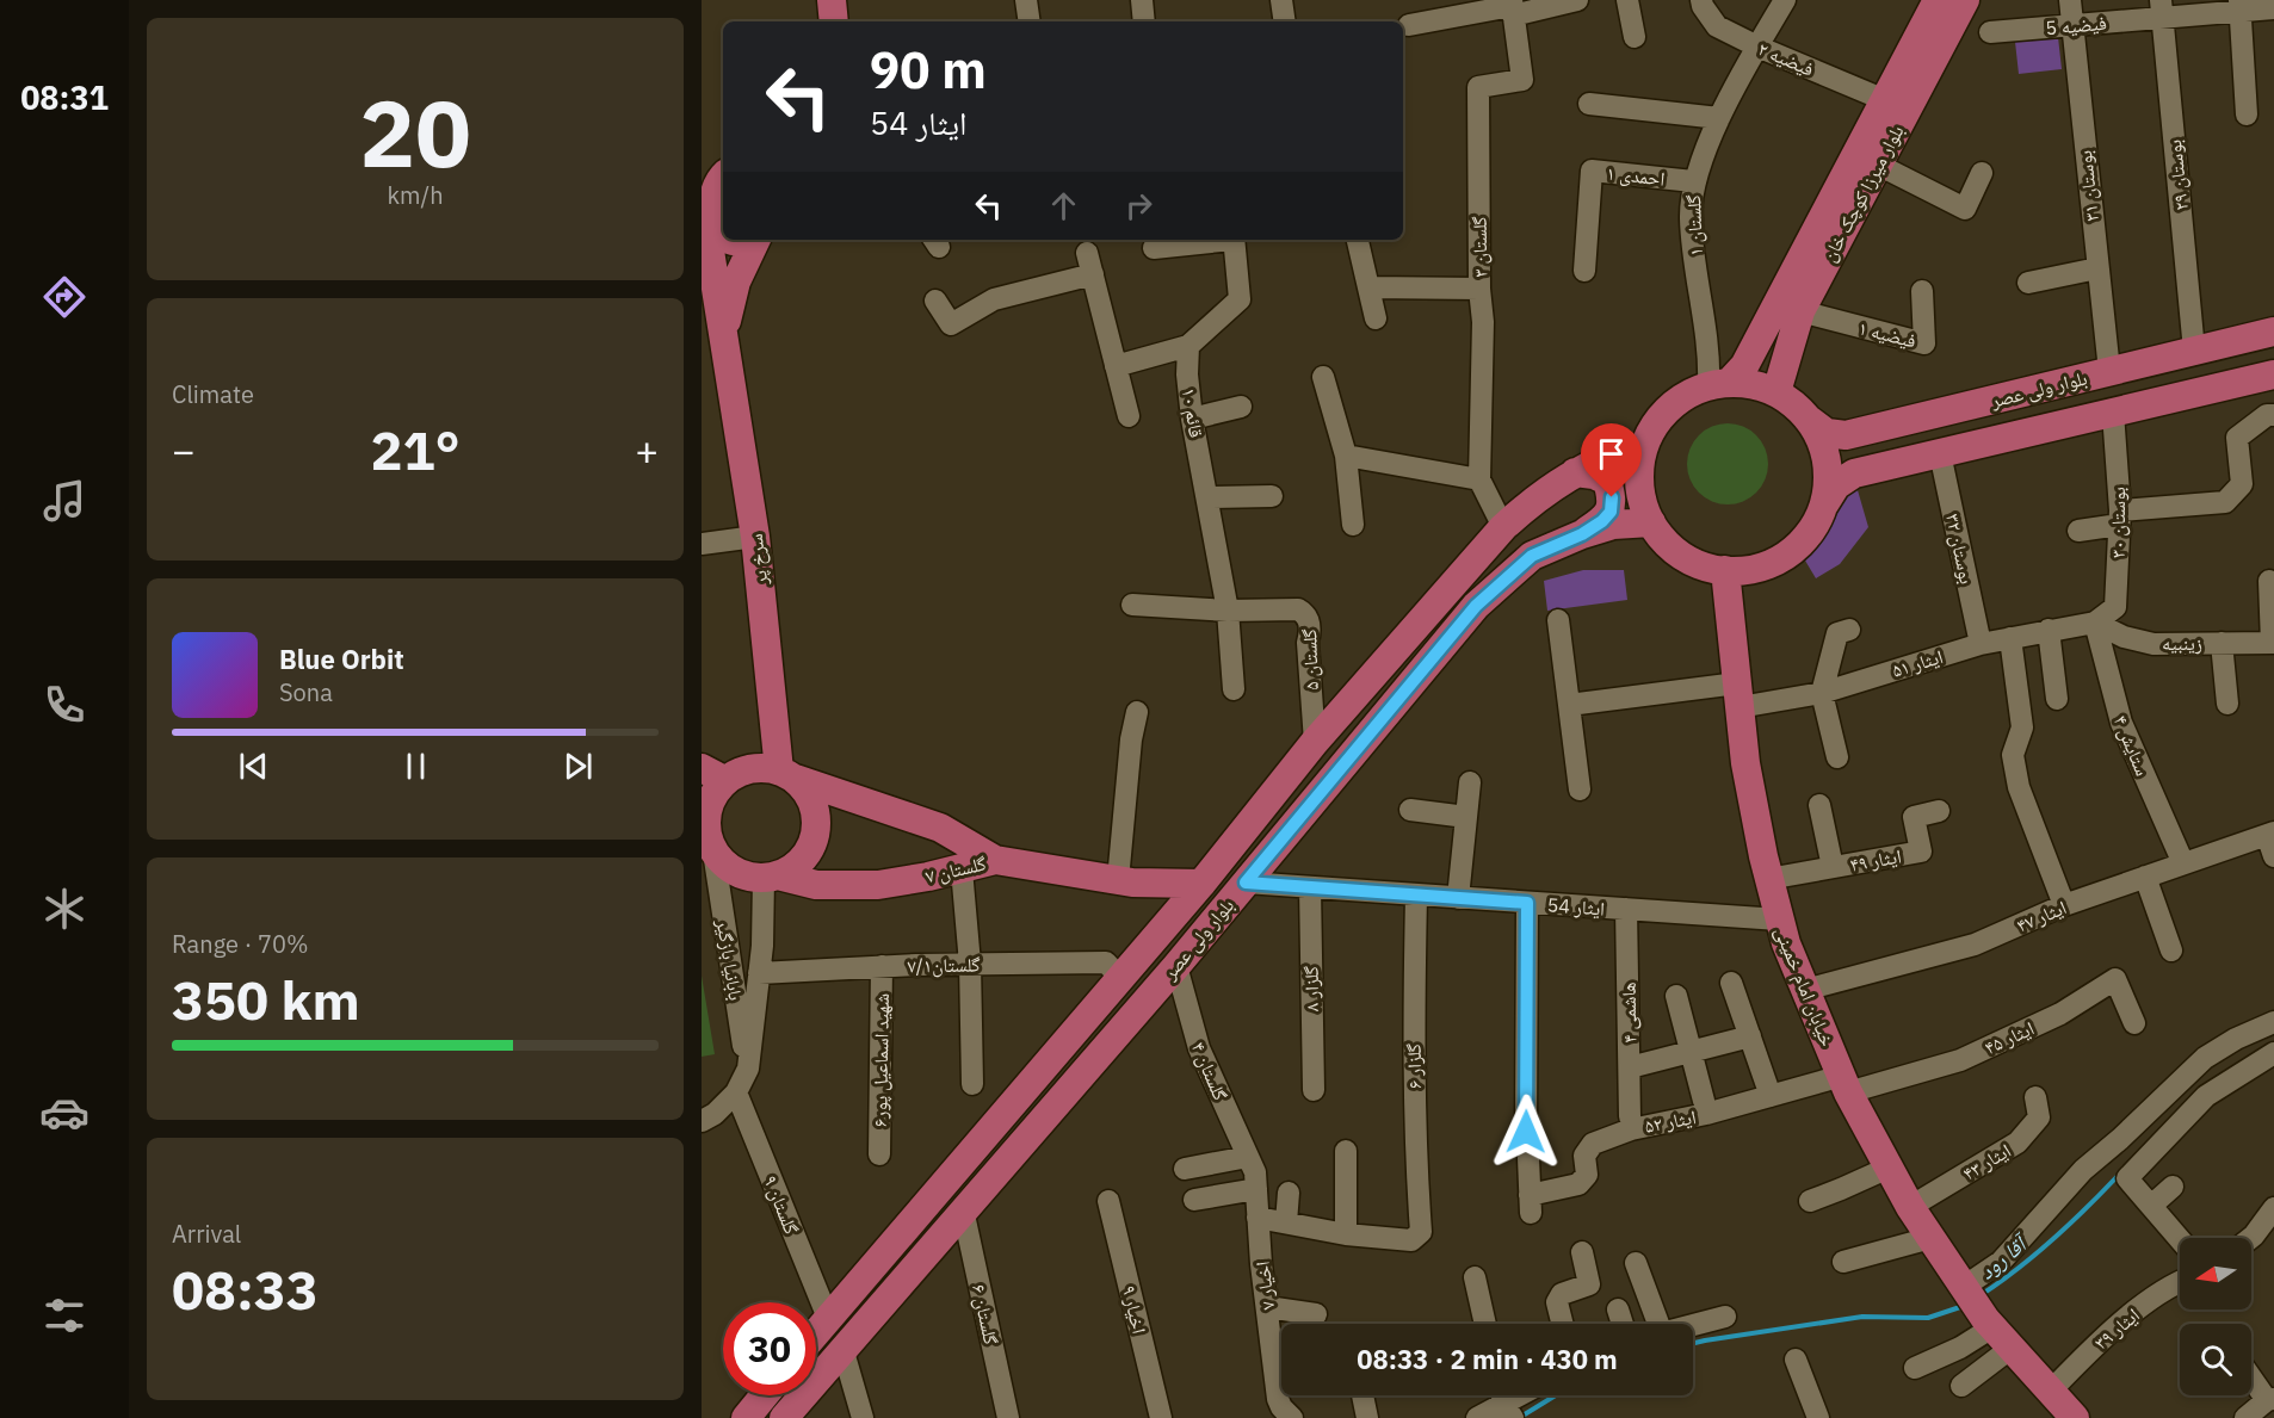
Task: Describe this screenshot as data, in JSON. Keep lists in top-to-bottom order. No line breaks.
{"streets":{"main road":["بلوار میرزا کوچک خان","بلوار ولی عصر","سرخ پر","گلستان ۷","خیابان امام خمینی"],"street":["فیضیه 5","فیضیه ۲","احمدی ۱","بوستان ۲۹","بوستان ۳۱","گلستان ۱","گلستان ۳","فیضیه ۱","قائم ۱۰","بوستان ۳۰","بوستان ۳۲","زینبیه","گلستان ۵","ایثار ۵۱","ستایش ۴","ایثار ۴۹","ایثار 54","ایثار ۴۷","بابانیا بازگیر","گلستان۷/۱","گلزار ۸","هاشمی ۴","ایثار ۴۵","شهید اسماعیل پور۶","گلزار ۶","گلستان ۴","ایثار ۵۲","ایثار ۴۳","گلستان ۹","اخیار ۷","اخیار ۹","گلستان ۶","ایثار ۳۹"]},"crossings":[["فیضیه 5","بوستان ۲۹"],["فیضیه 5","بوستان ۳۱"],["فیضیه ۲","بلوار میرزا کوچک خان"],["فیضیه ۲","گلستان ۱"],["احمدی ۱","گلستان ۱"],["بوستان ۲۹","بلوار ولی عصر"],["بوستان ۳۱","بلوار ولی عصر"],["بلوار میرزا کوچک خان","گلستان ۱"],["بلوار میرزا کوچک خان","فیضیه ۱"],["بلوار میرزا کوچک خان","بلوار ولی عصر"],["بلوار میرزا کوچک خان","خیابان امام خمینی"],["گلستان ۱","بلوار ولی عصر"],["گلستان ۱","خیابان امام خمینی"],["گلستان ۳","بلوار ولی عصر"],["بلوار ولی عصر","بوستان ۳۰"],["بلوار ولی عصر","بوستان ۳۲"],["بلوار ولی عصر","گلستان ۵"],["بلوار ولی عصر","گلستان ۷"],["بلوار ولی عصر","ایثار 54"],["بلوار ولی عصر","گلستان۷/۱"],["بلوار ولی عصر","خیابان امام خمینی"],["بلوار ولی عصر","گلستان ۴"],["بلوار ولی عصر","گلستان ۹"],["بلوار ولی عصر","گلستان ۶"],["قائم ۱۰","گلستان ۵"],["بوستان ۳۰","زینبیه"],["بوستان ۳۰","ایثار ۵۱"],["بوستان ۳۰","ستایش ۴"],["بوستان ۳۲","ایثار ۵۱"],["سرخ پر","گلستان ۷"],["سرخ پر","بابانیا بازگیر"],["زینبیه","ایثار ۵۱"],["زینبیه","ستایش ۴"],["ایثار ۵۱","ستایش ۴"],["ایثار ۵۱","خیابان امام خمینی"],["ستایش ۴","ایثار ۴۷"],["ایثار ۴۹","خیابان امام خمینی"],["گلستان ۷","بابانیا بازگیر"],["ایثار 54","خیابان امام خمینی"],["ایثار 54","گلزار ۸"],["ایثار 54","هاشمی ۴"],["ایثار 54","گلزار ۶"],["ایثار ۴۷","خیابان امام خمینی"],["بابانیا بازگیر","گلستان۷/۱"],["بابانیا بازگیر","گلستان ۹"],["گلستان۷/۱","شهید اسماعیل پور۶"],["خیابان امام خمینی","ایثار ۴۵"],["خیابان امام خمینی","ایثار ۵۲"],["خیابان امام خمینی","ایثار ۴۳"],["ایثار ۴۵","ایثار ۵۲"],["گلستان ۴","اخیار ۷"]],"water":["آقا رود"],"north":"left","page":{"tabs":"08:31","tile":[["20","km/h"],"Climate",["Range · 70%","350 km"],["Arrival","08:33"]],"turn":["90 m","ایثار 54"],"heat":["−","21°","+"],"song":["Blue Orbit","Sona"],"limit":"30","trip":"08:33 · 2 min · 430 m"}}
